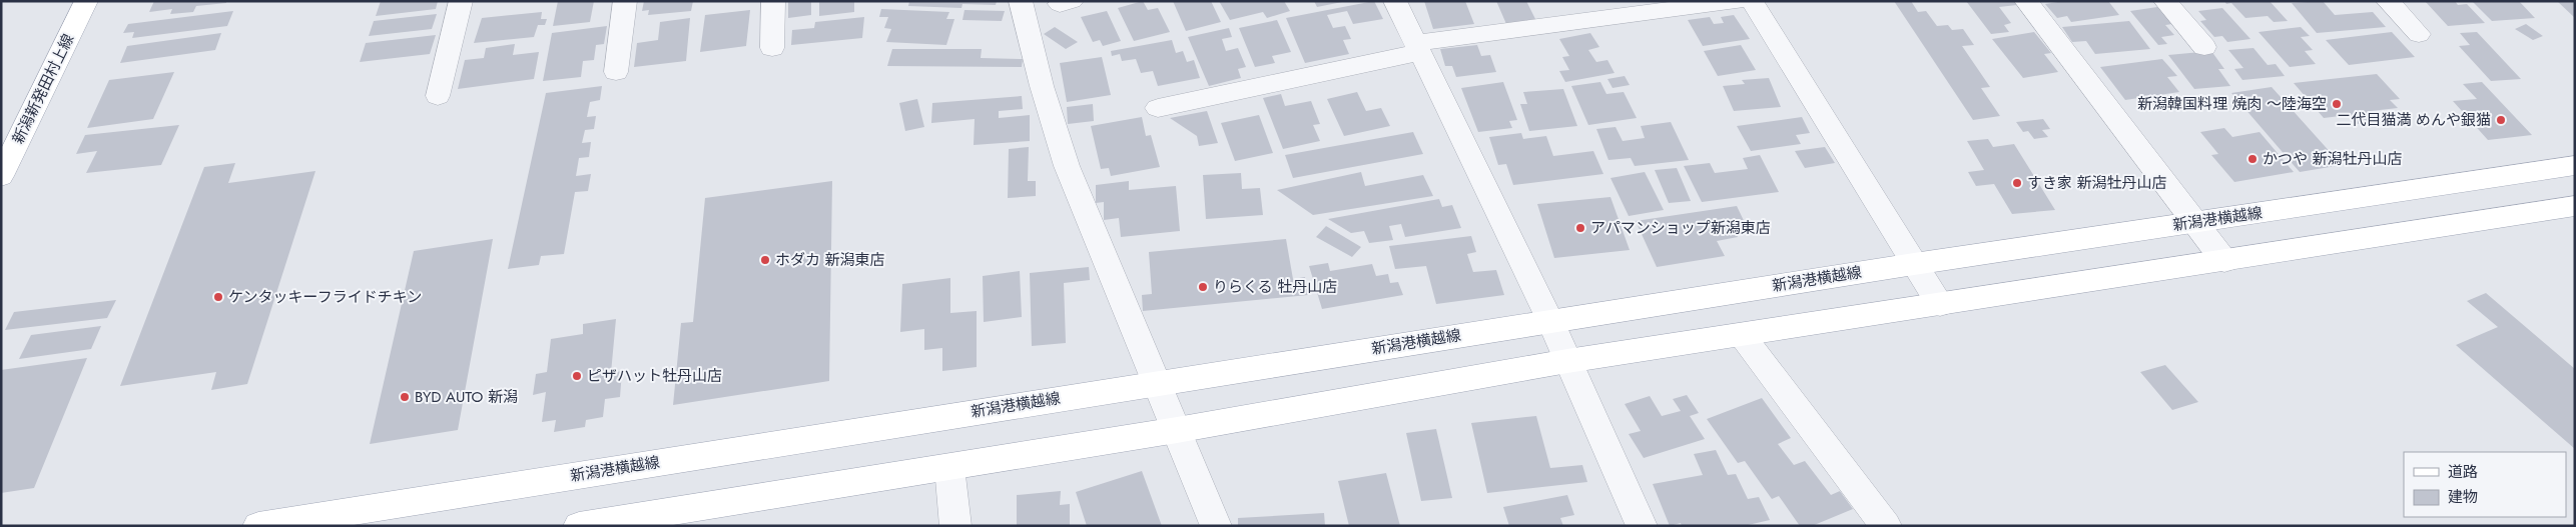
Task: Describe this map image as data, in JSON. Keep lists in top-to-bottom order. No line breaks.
{"streets":{"main road":["新潟新発田村上線","新潟港横越線"]},"places":["新潟韓国料理 焼肉 ～陸海空","二代目猫満 めんや銀猫","かつや 新潟牡丹山店","すき家 新潟牡丹山店","アパマンショップ新潟東店","ホダカ 新潟東店","りらくる 牡丹山店","ケンタッキーフライドチキン","ピザハット牡丹山店","BYD AUTO 新潟"],"legend":["道路","建物"]}
